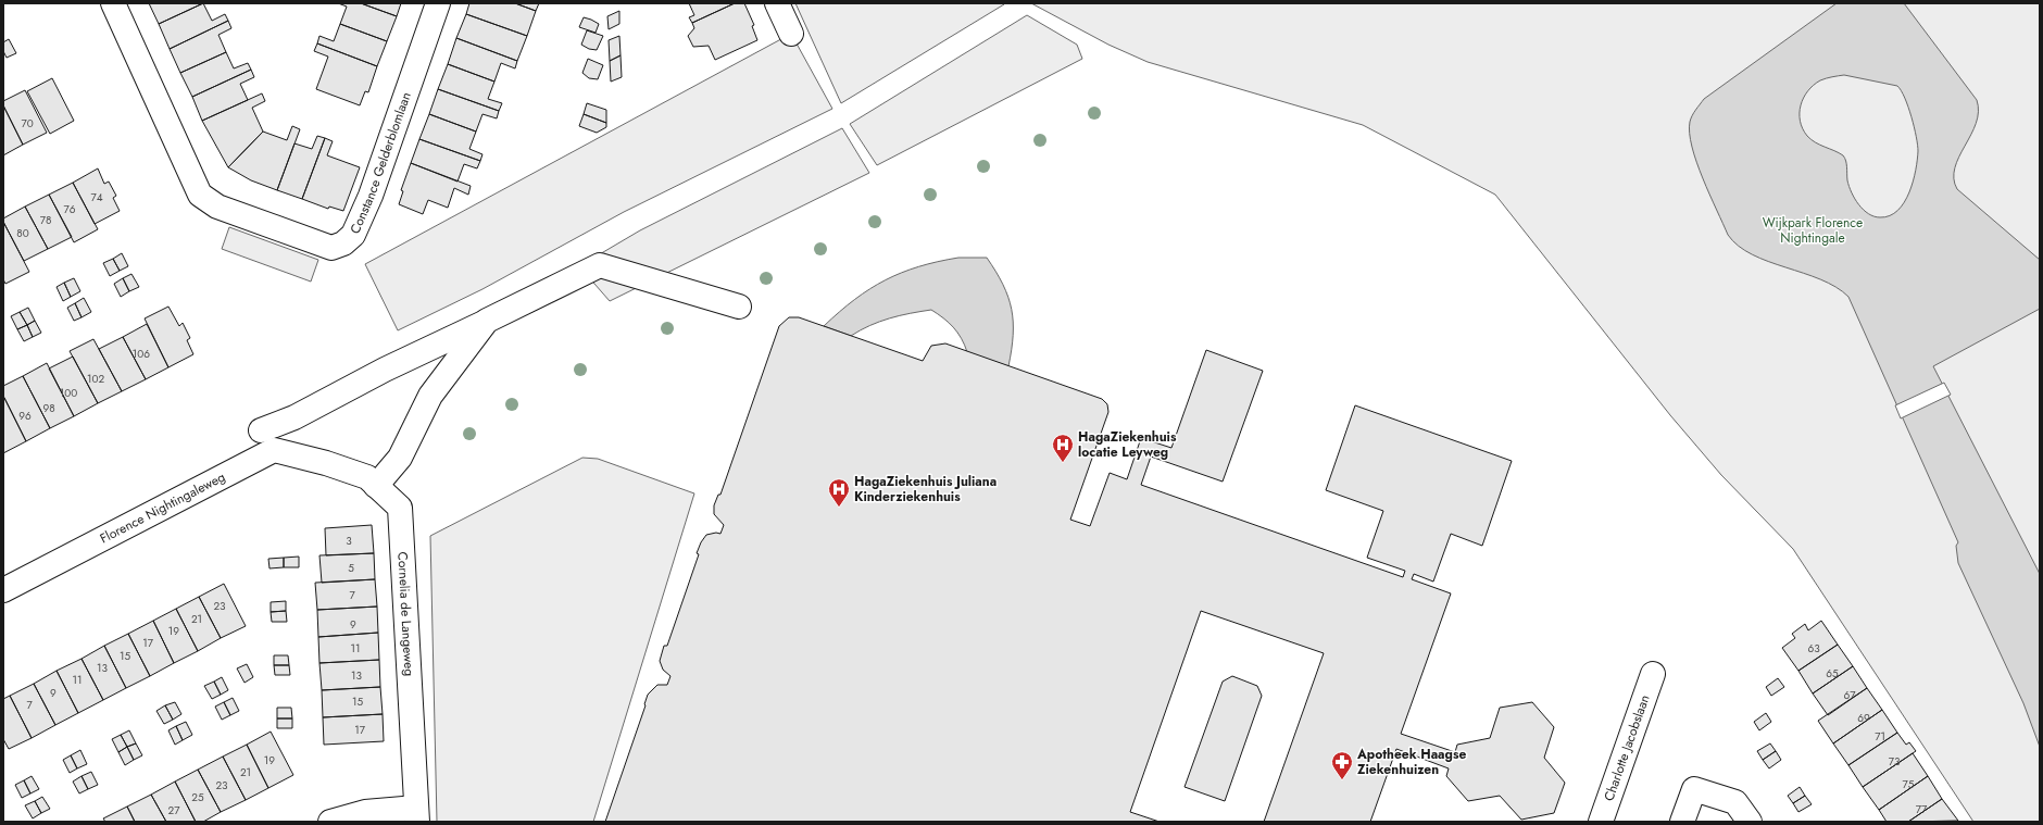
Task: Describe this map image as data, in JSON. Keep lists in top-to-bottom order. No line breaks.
{"streets":{"street":["Constance Gelderblomlaan","Florence Nightingaleweg","Cornelia de Langeweg","Charlotte Jacobslaan"]},"crossings":[["Florence Nightingaleweg","Cornelia de Langeweg"]],"parks":["Wijkpark Florence Nightingale"],"places":{"hospital":["HagaZiekenhuis locatie Leyweg","HagaZiekenhuis Juliana Kinderziekenhuis"],"pharmacy":["Apotheek Haagse Ziekenhuizen"]},"house_numbers":["70","74","76","78","80","106","102","100","98","96","3","5","7","23","21","9","19","17","11","63","15","13","65","13","11","9","67","15","7","69","17","71","19","73","21","75","23","25","77","27"]}
